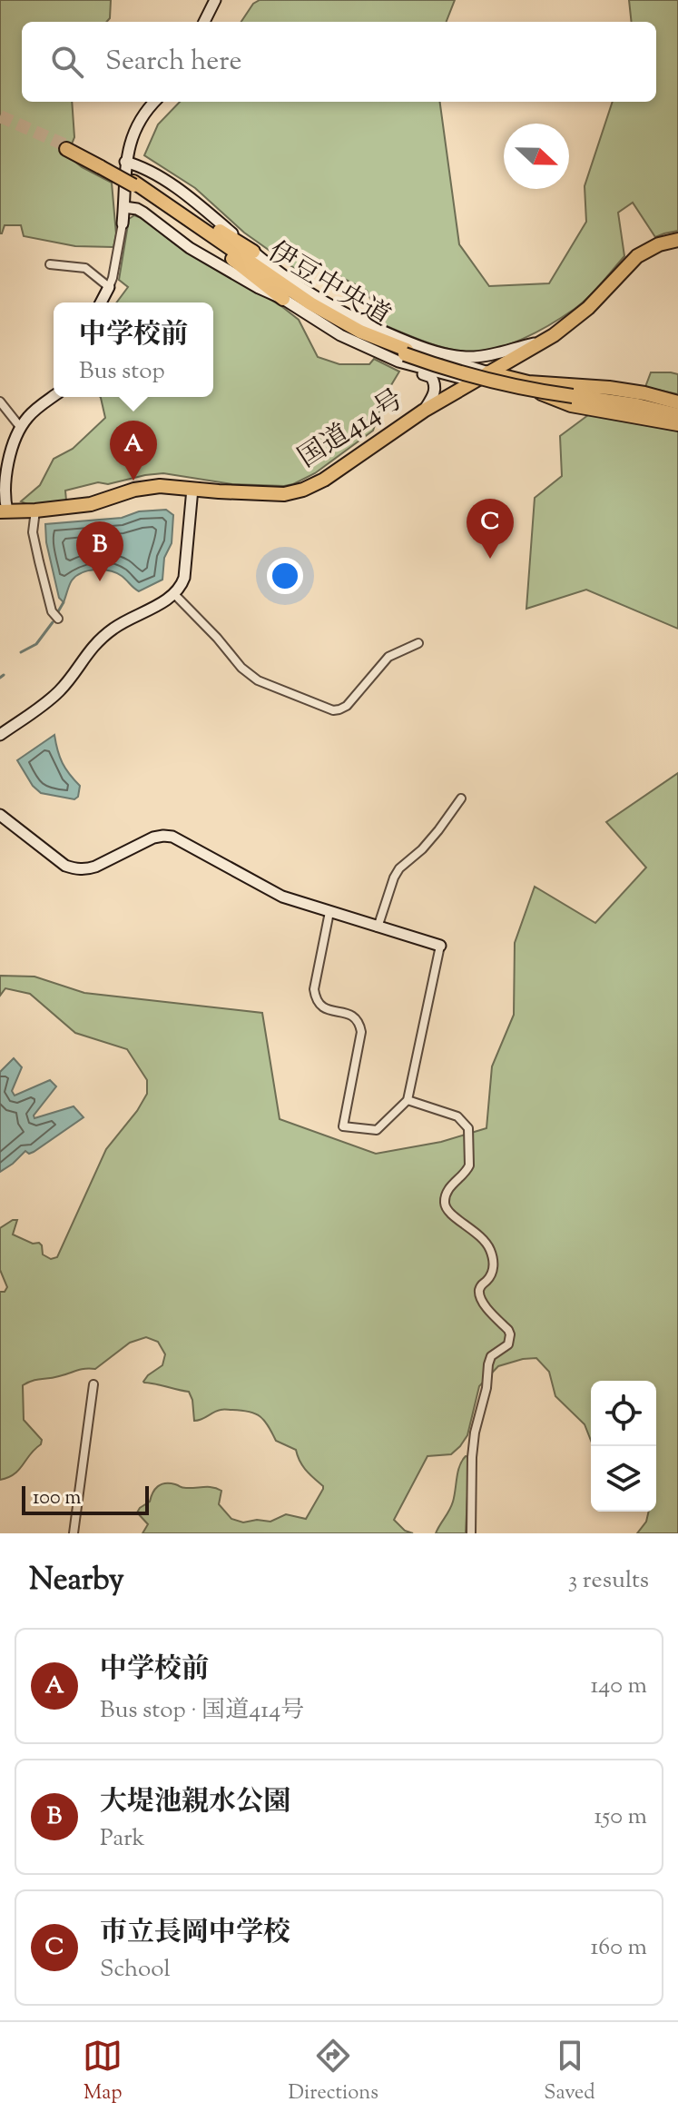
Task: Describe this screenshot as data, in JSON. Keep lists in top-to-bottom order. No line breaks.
{"streets":{"highway":["伊豆中央道","国道414号"]},"scale_bar":"100 m","north":"right","page":{"search":"Search here","popup":["中学校前","Bus stop"],"pins":["A","C","B"],"scale":"100 m","heading":["Nearby","3 results"],"list":[{"mark":"A","name":"中学校前","note":"Bus stop · 国道414号","value":"140 m"},{"mark":"B","name":"大堤池親水公園","note":"Park","value":"150 m"},{"mark":"C","name":"市立長岡中学校","note":"School","value":"160 m"}],"nav":["Map","Directions","Saved"]}}
